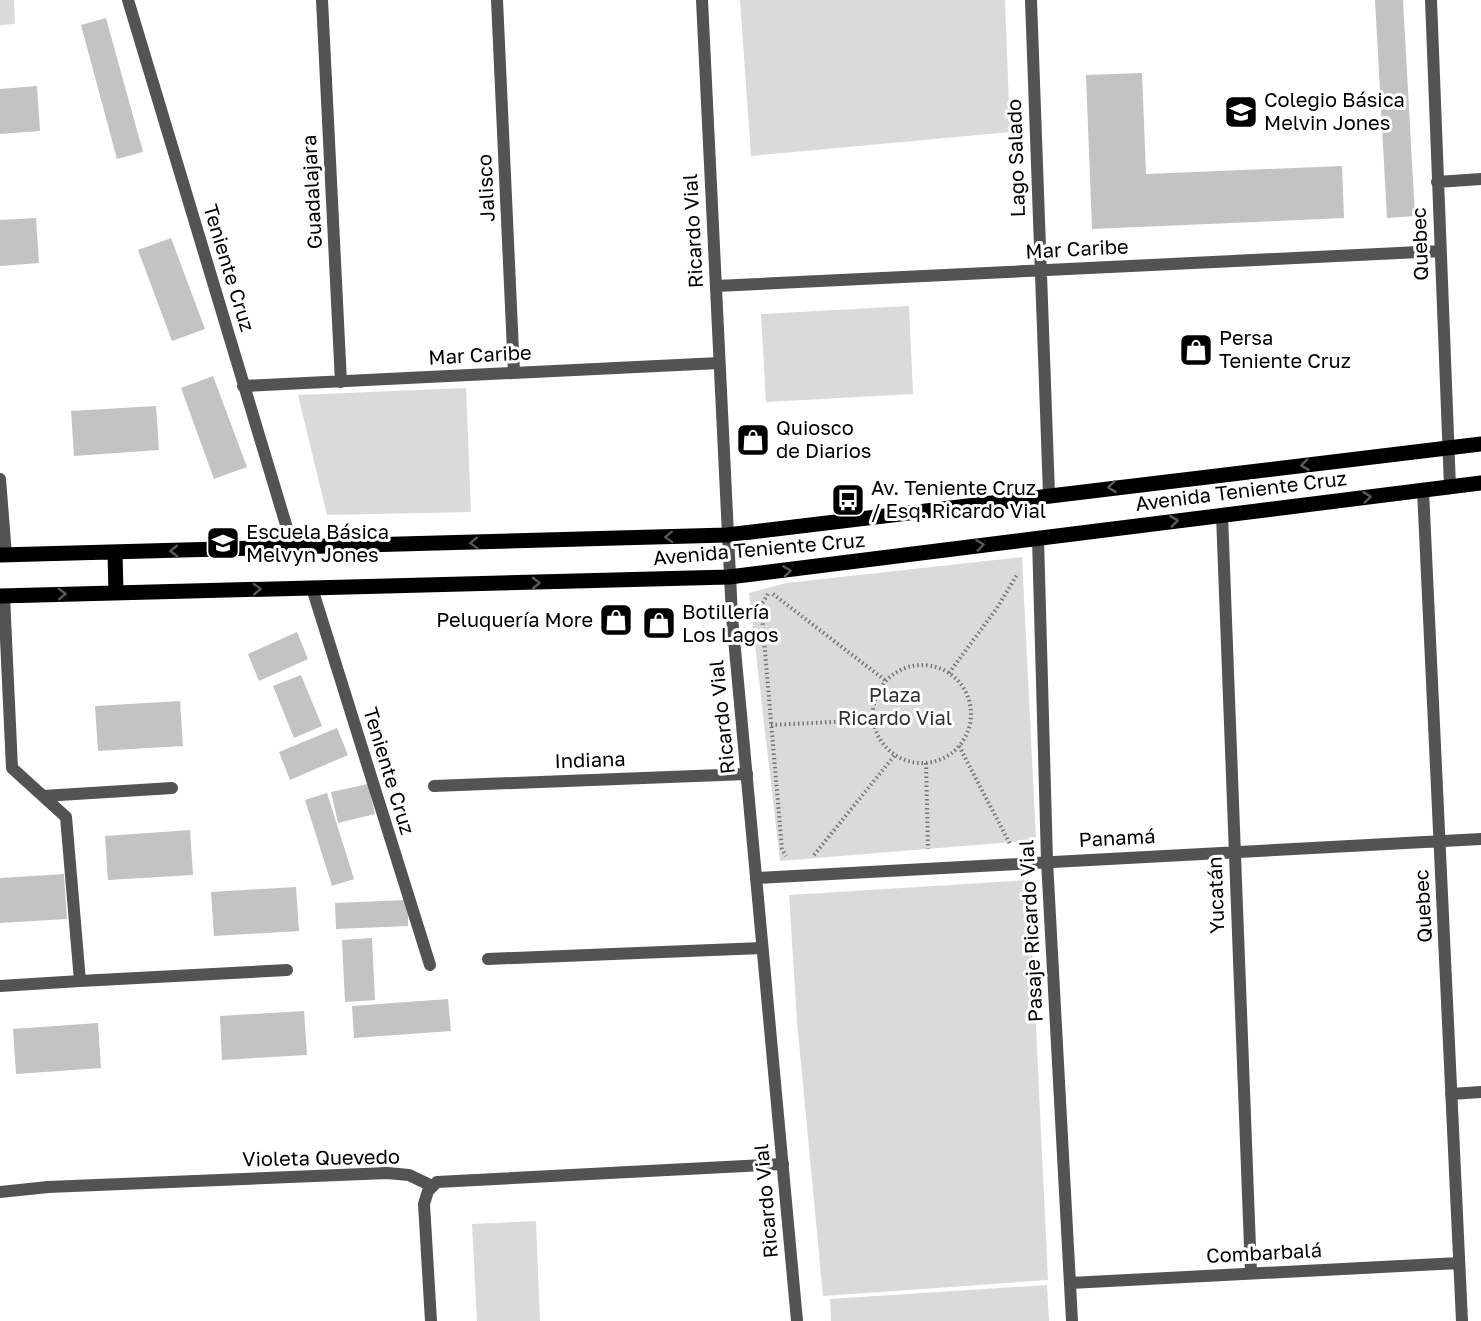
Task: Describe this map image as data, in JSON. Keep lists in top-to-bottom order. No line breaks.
{"streets":{"main road":["Avenida Teniente Cruz"],"street":["Lago Salado","Jalisco","Guadalajara","Ricardo Vial","Quebec","Mar Caribe","Teniente Cruz","Indiana","Panamá","Yucatán","Pasaje Ricardo Vial","Violeta Quevedo","Combarbalá"]},"crossings":[["Lago Salado","Mar Caribe"],["Lago Salado","Avenida Teniente Cruz"],["Jalisco","Mar Caribe"],["Guadalajara","Mar Caribe"],["Ricardo Vial","Mar Caribe"],["Ricardo Vial","Avenida Teniente Cruz"],["Ricardo Vial","Indiana"],["Ricardo Vial","Panamá"],["Quebec","Mar Caribe"],["Quebec","Avenida Teniente Cruz"],["Quebec","Panamá"],["Quebec","Combarbalá"],["Mar Caribe","Teniente Cruz"],["Teniente Cruz","Avenida Teniente Cruz"],["Avenida Teniente Cruz","Yucatán"],["Avenida Teniente Cruz","Pasaje Ricardo Vial"],["Panamá","Yucatán"],["Panamá","Pasaje Ricardo Vial"],["Yucatán","Combarbalá"],["Pasaje Ricardo Vial","Combarbalá"]],"parks":["Plaza Ricardo Vial"],"places":{"school or university":["Colegio Básica Melvin Jones","Escuela Básica Melvyn Jones"],"shop":["Persa Teniente Cruz","Quiosco de Diarios","Peluquería More","Botillería Los Lagos"],"bus stop":["Av. Teniente Cruz / Esq. Ricardo Vial"]}}
